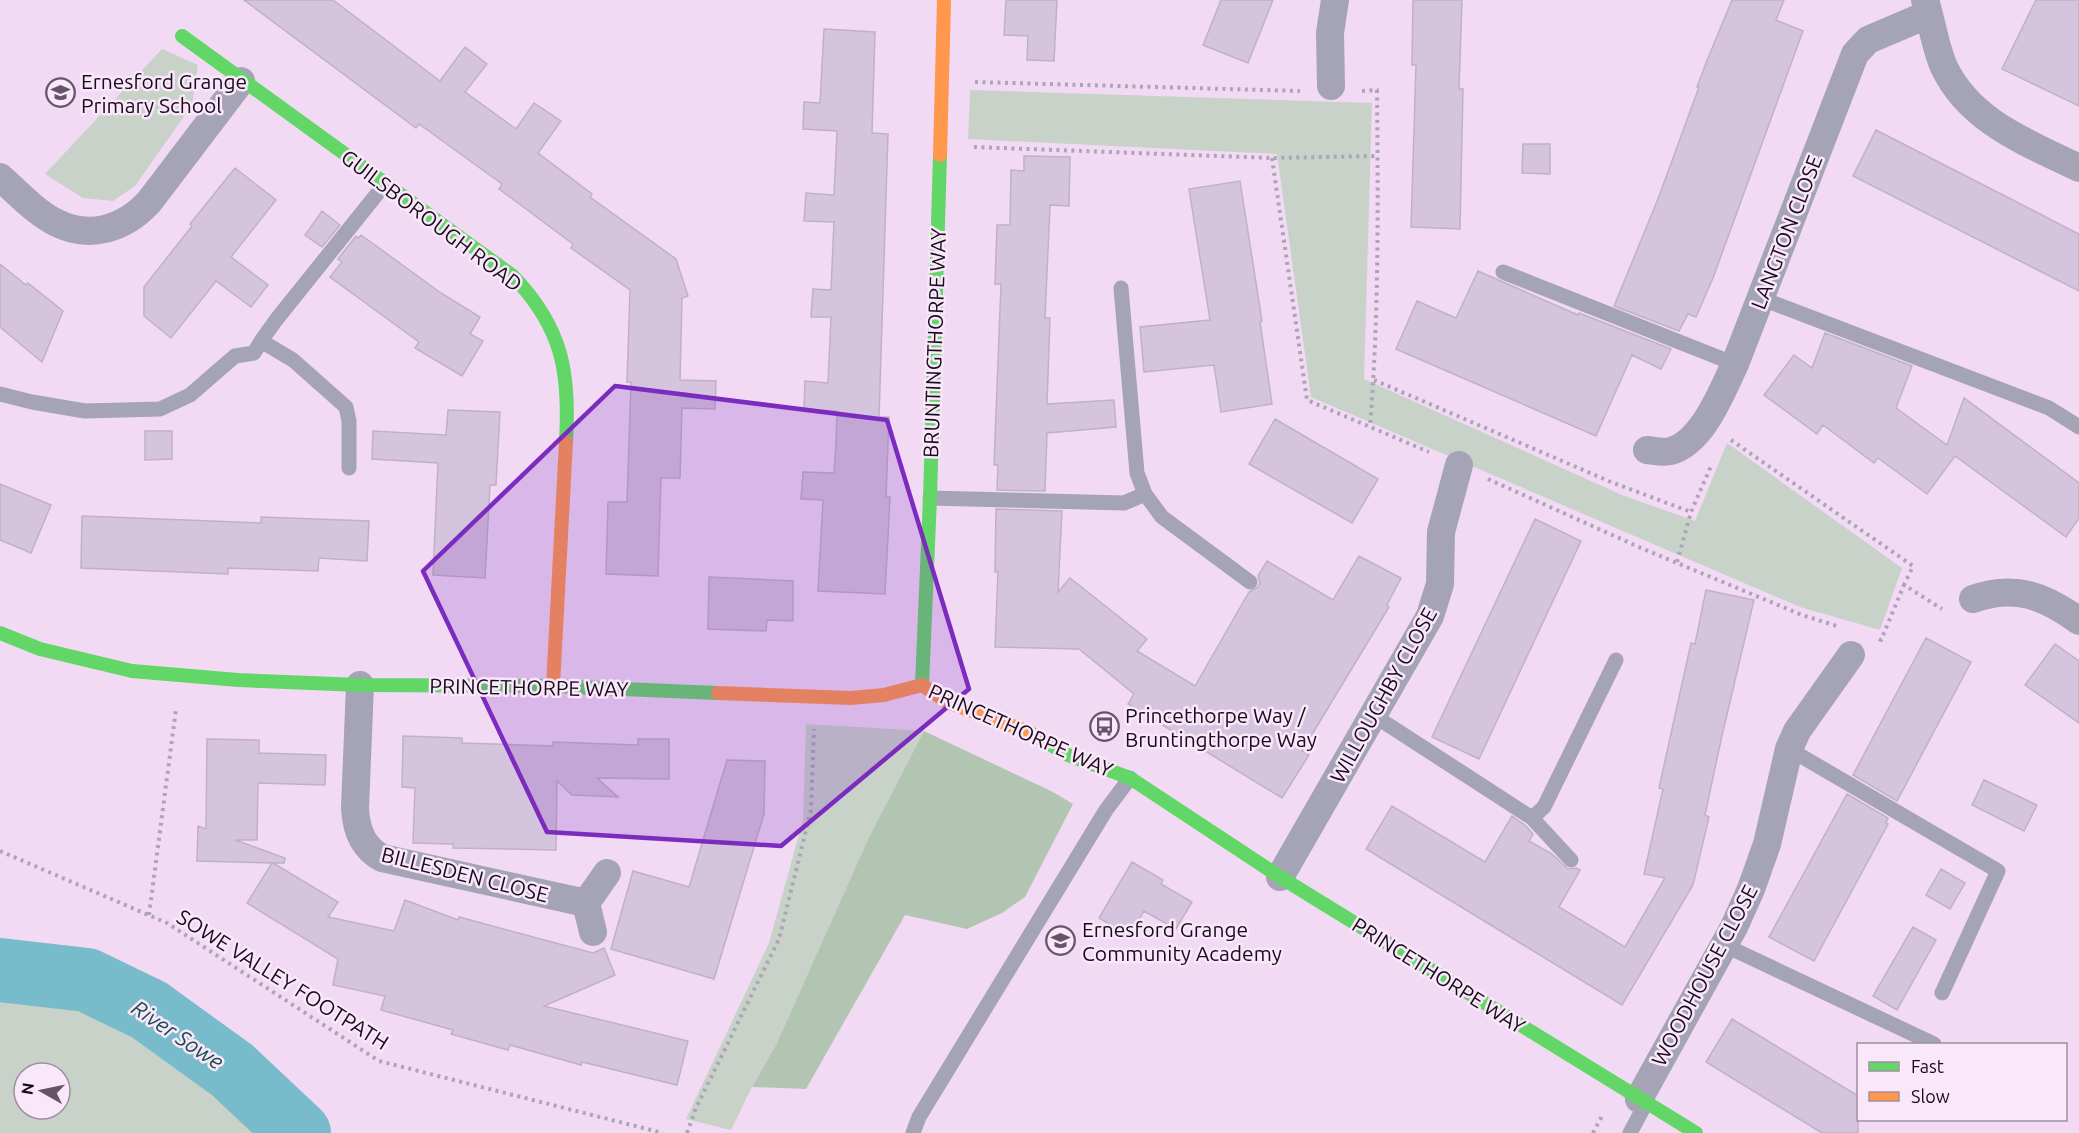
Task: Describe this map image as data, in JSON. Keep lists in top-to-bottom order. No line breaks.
{"streets":{"street":["GUILSBOROUGH ROAD","LANGTON CLOSE","BRUNTINGTHORPE WAY","PRINCETHORPE WAY","WILLOUGHBY CLOSE","BILLESDEN CLOSE","WOODHOUSE CLOSE"],"path":["SOWE VALLEY FOOTPATH"]},"crossings":[["GUILSBOROUGH ROAD","PRINCETHORPE WAY"],["BRUNTINGTHORPE WAY","PRINCETHORPE WAY"],["PRINCETHORPE WAY","WILLOUGHBY CLOSE"],["PRINCETHORPE WAY","BILLESDEN CLOSE"],["PRINCETHORPE WAY","WOODHOUSE CLOSE"]],"water":["River Sowe"],"places":{"school or university":["Ernesford Grange Primary School","Ernesford Grange Community Academy"],"bus stop":["Princethorpe Way / Bruntingthorpe Way"]},"legend":["Fast","Slow"],"north":"left"}
